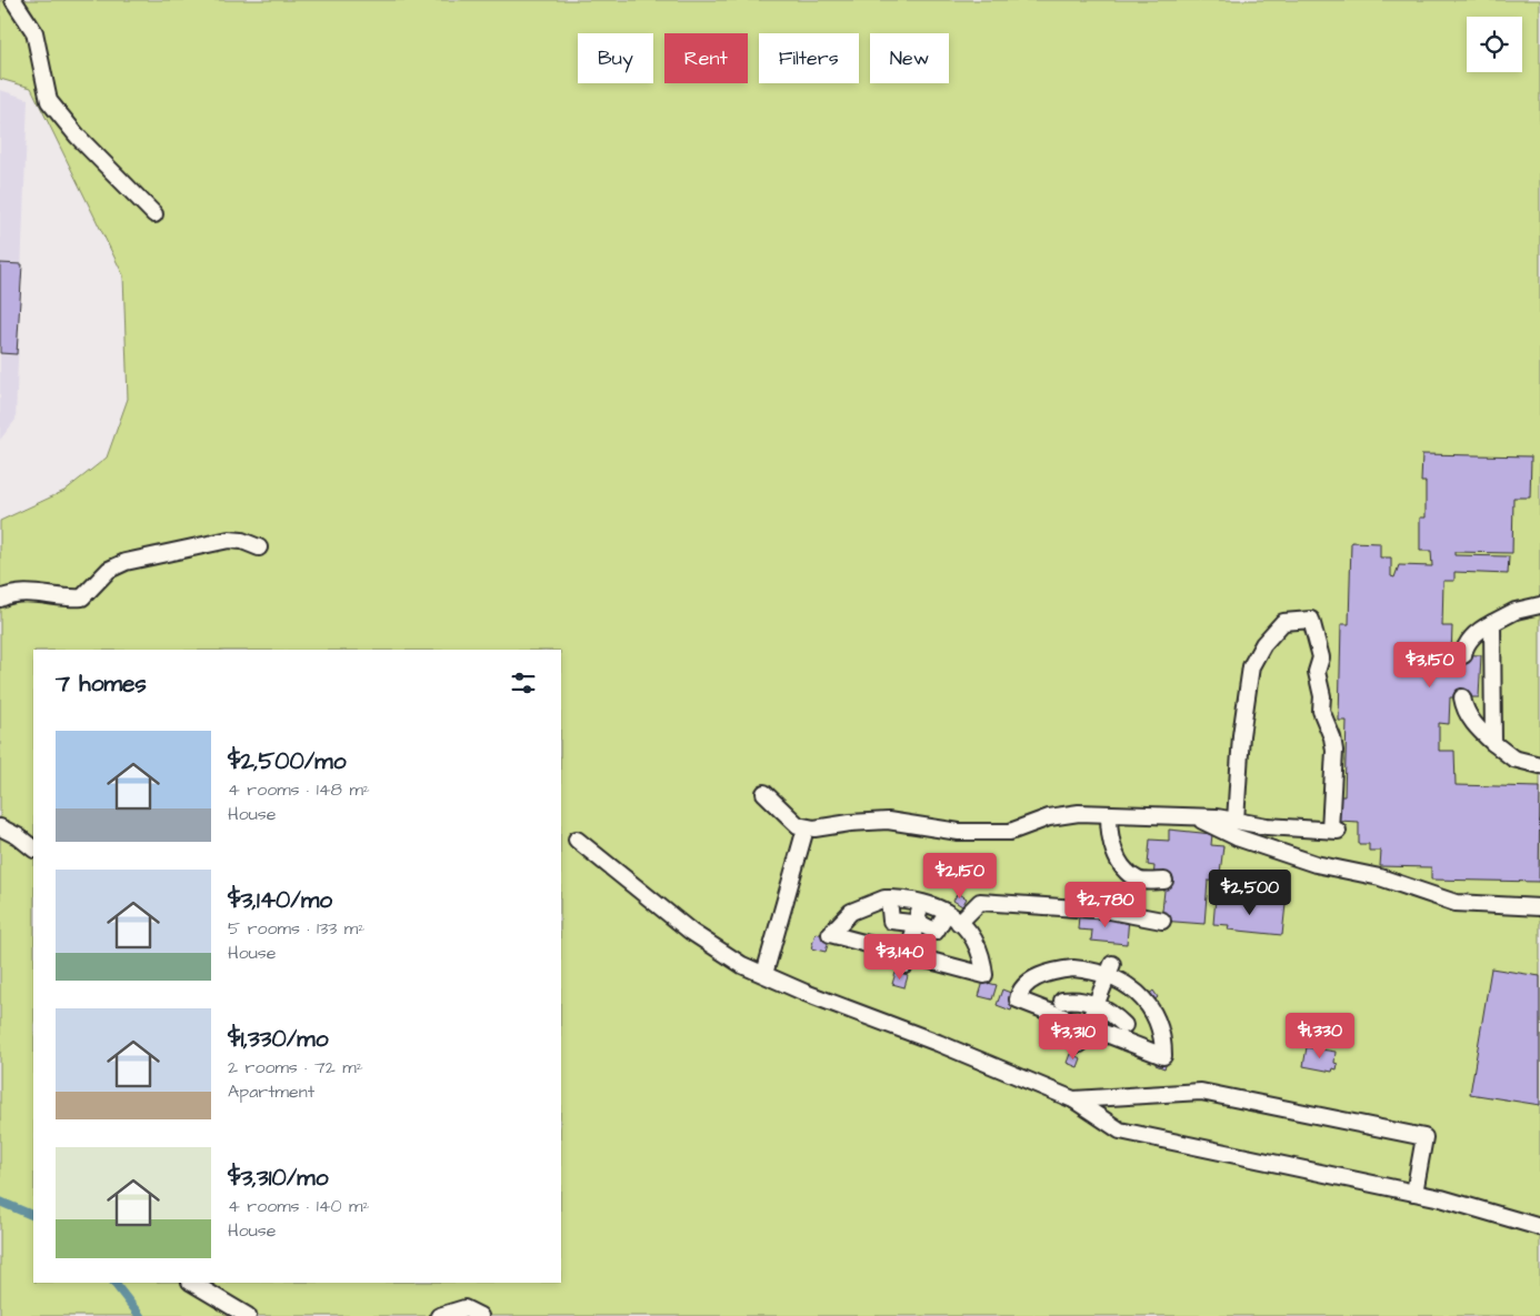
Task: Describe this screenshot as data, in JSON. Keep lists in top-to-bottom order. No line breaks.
{"page":{"chip":["Buy","Rent","Filters","New"],"price":["$3,150","$2,150","$2,500","$2,780","$3,140","$1,330","$3,310"],"heading":"7 homes","list":[{"name":"$2,500/mo","note":"4 rooms · 148 m² · House"},{"name":"$3,140/mo","note":"5 rooms · 133 m² · House"},{"name":"$1,330/mo","note":"2 rooms · 72 m² · Apartment"},{"name":"$3,310/mo","note":"4 rooms · 140 m² · House"}]}}
